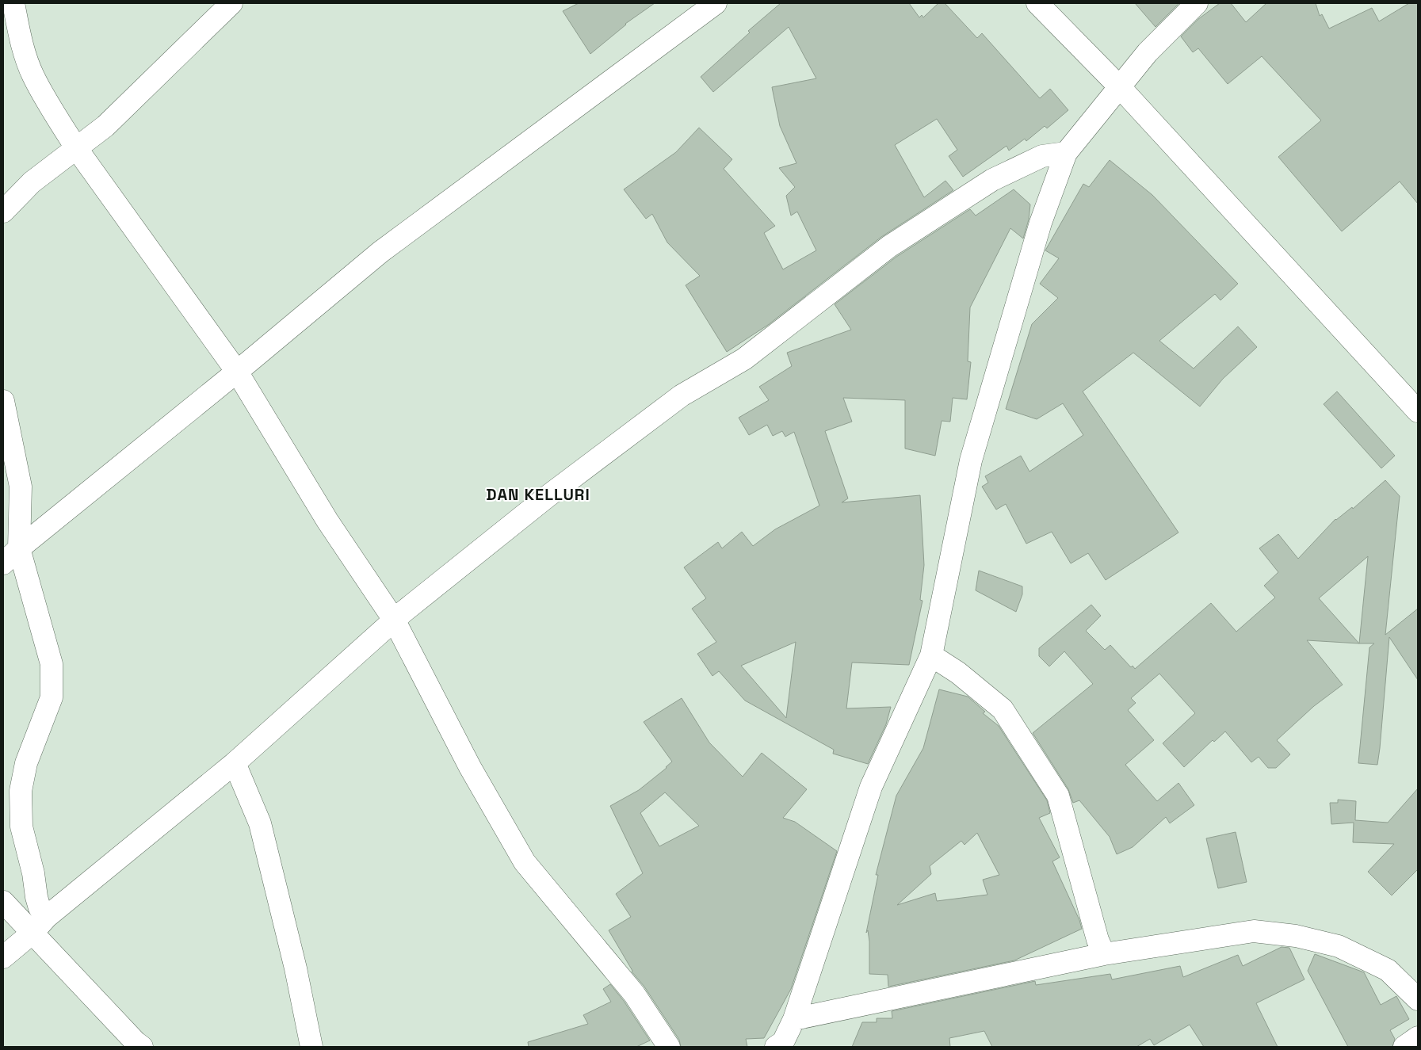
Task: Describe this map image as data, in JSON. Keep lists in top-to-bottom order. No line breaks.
{"districts":["DAN KELLURI"]}
